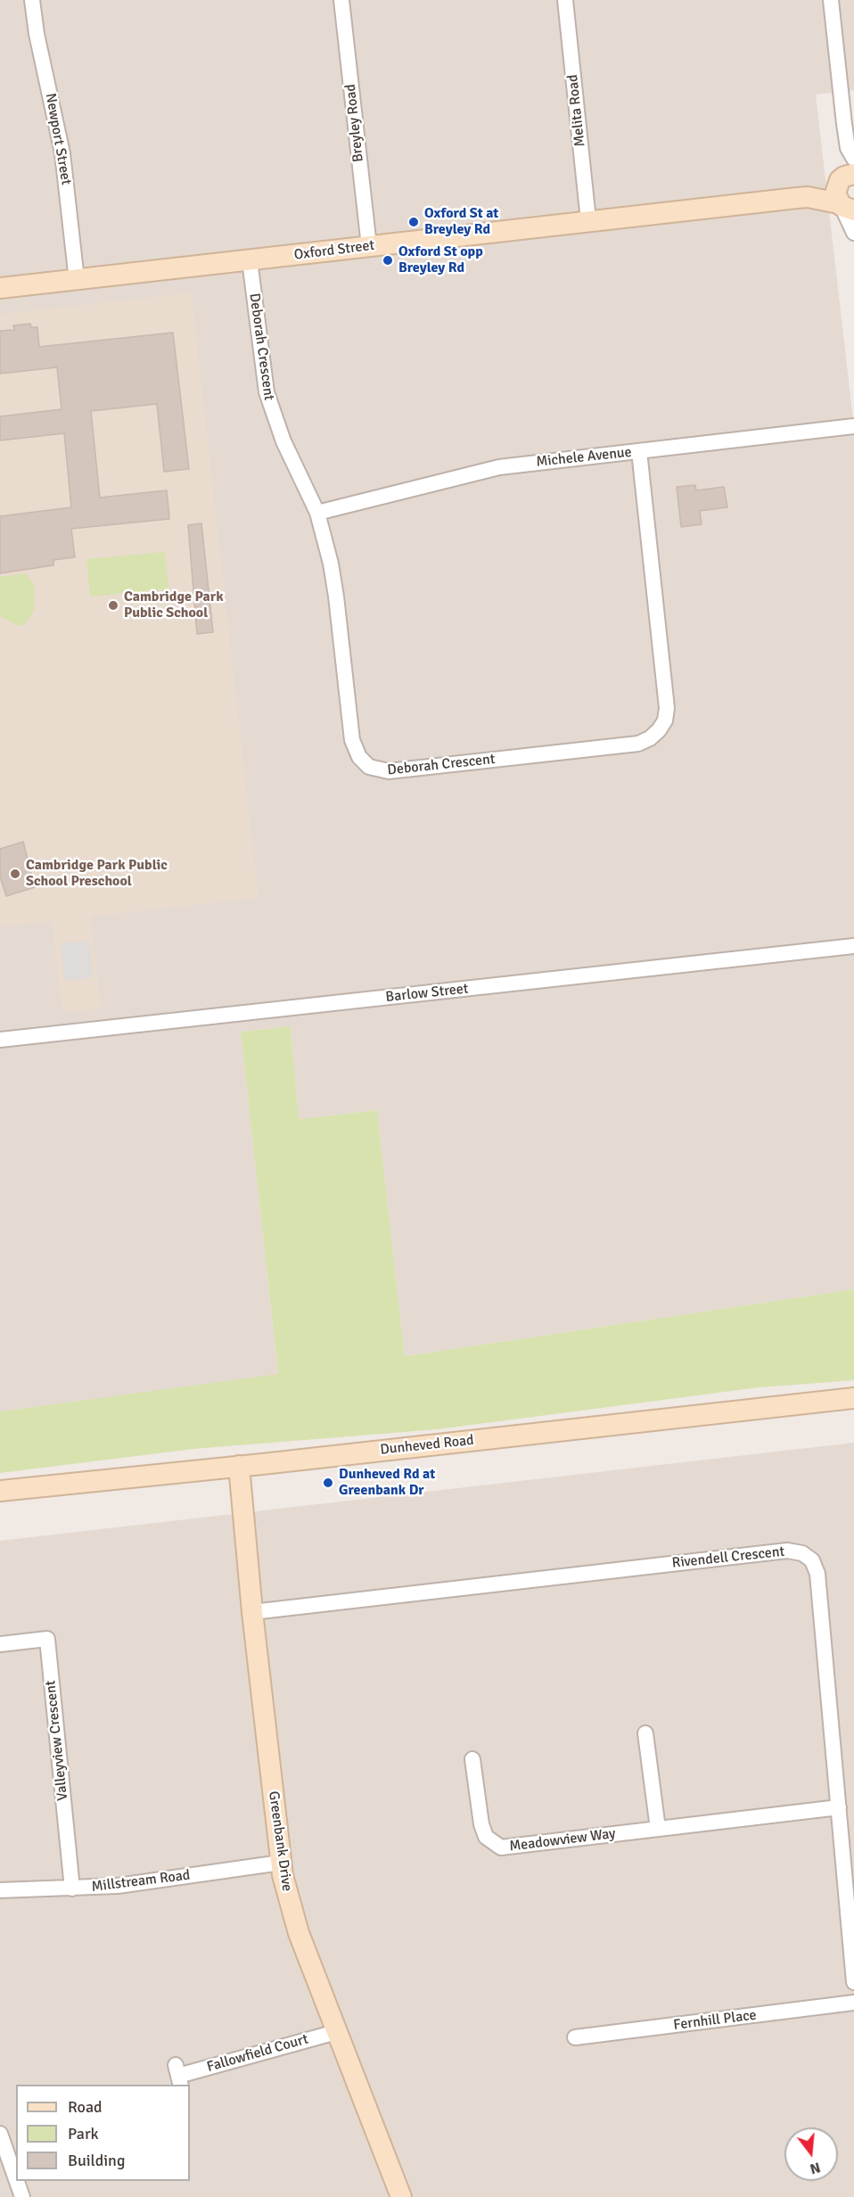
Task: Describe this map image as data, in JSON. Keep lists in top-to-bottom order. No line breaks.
{"streets":{"street":["Melita Road","Breyley Road","Newport Street","Oxford Street","Deborah Crescent","Michele Avenue","Barlow Street","Dunheved Road","Rivendell Crescent","Valleyview Crescent","Meadowview Way","Greenbank Drive","Millstream Road","Fernhill Place","Fallowfield Court"]},"crossings":[["Melita Road","Oxford Street"],["Breyley Road","Oxford Street"],["Newport Street","Oxford Street"],["Oxford Street","Deborah Crescent"],["Deborah Crescent","Michele Avenue"],["Dunheved Road","Greenbank Drive"],["Rivendell Crescent","Meadowview Way"],["Rivendell Crescent","Greenbank Drive"],["Valleyview Crescent","Millstream Road"],["Greenbank Drive","Millstream Road"],["Greenbank Drive","Fallowfield Court"]],"places":["Oxford St at Breyley Rd","Oxford St opp Breyley Rd","Cambridge Park Public School","Cambridge Park Public School Preschool","Dunheved Rd at Greenbank Dr"],"legend":["Road","Park","Building"],"north":"bottom"}
